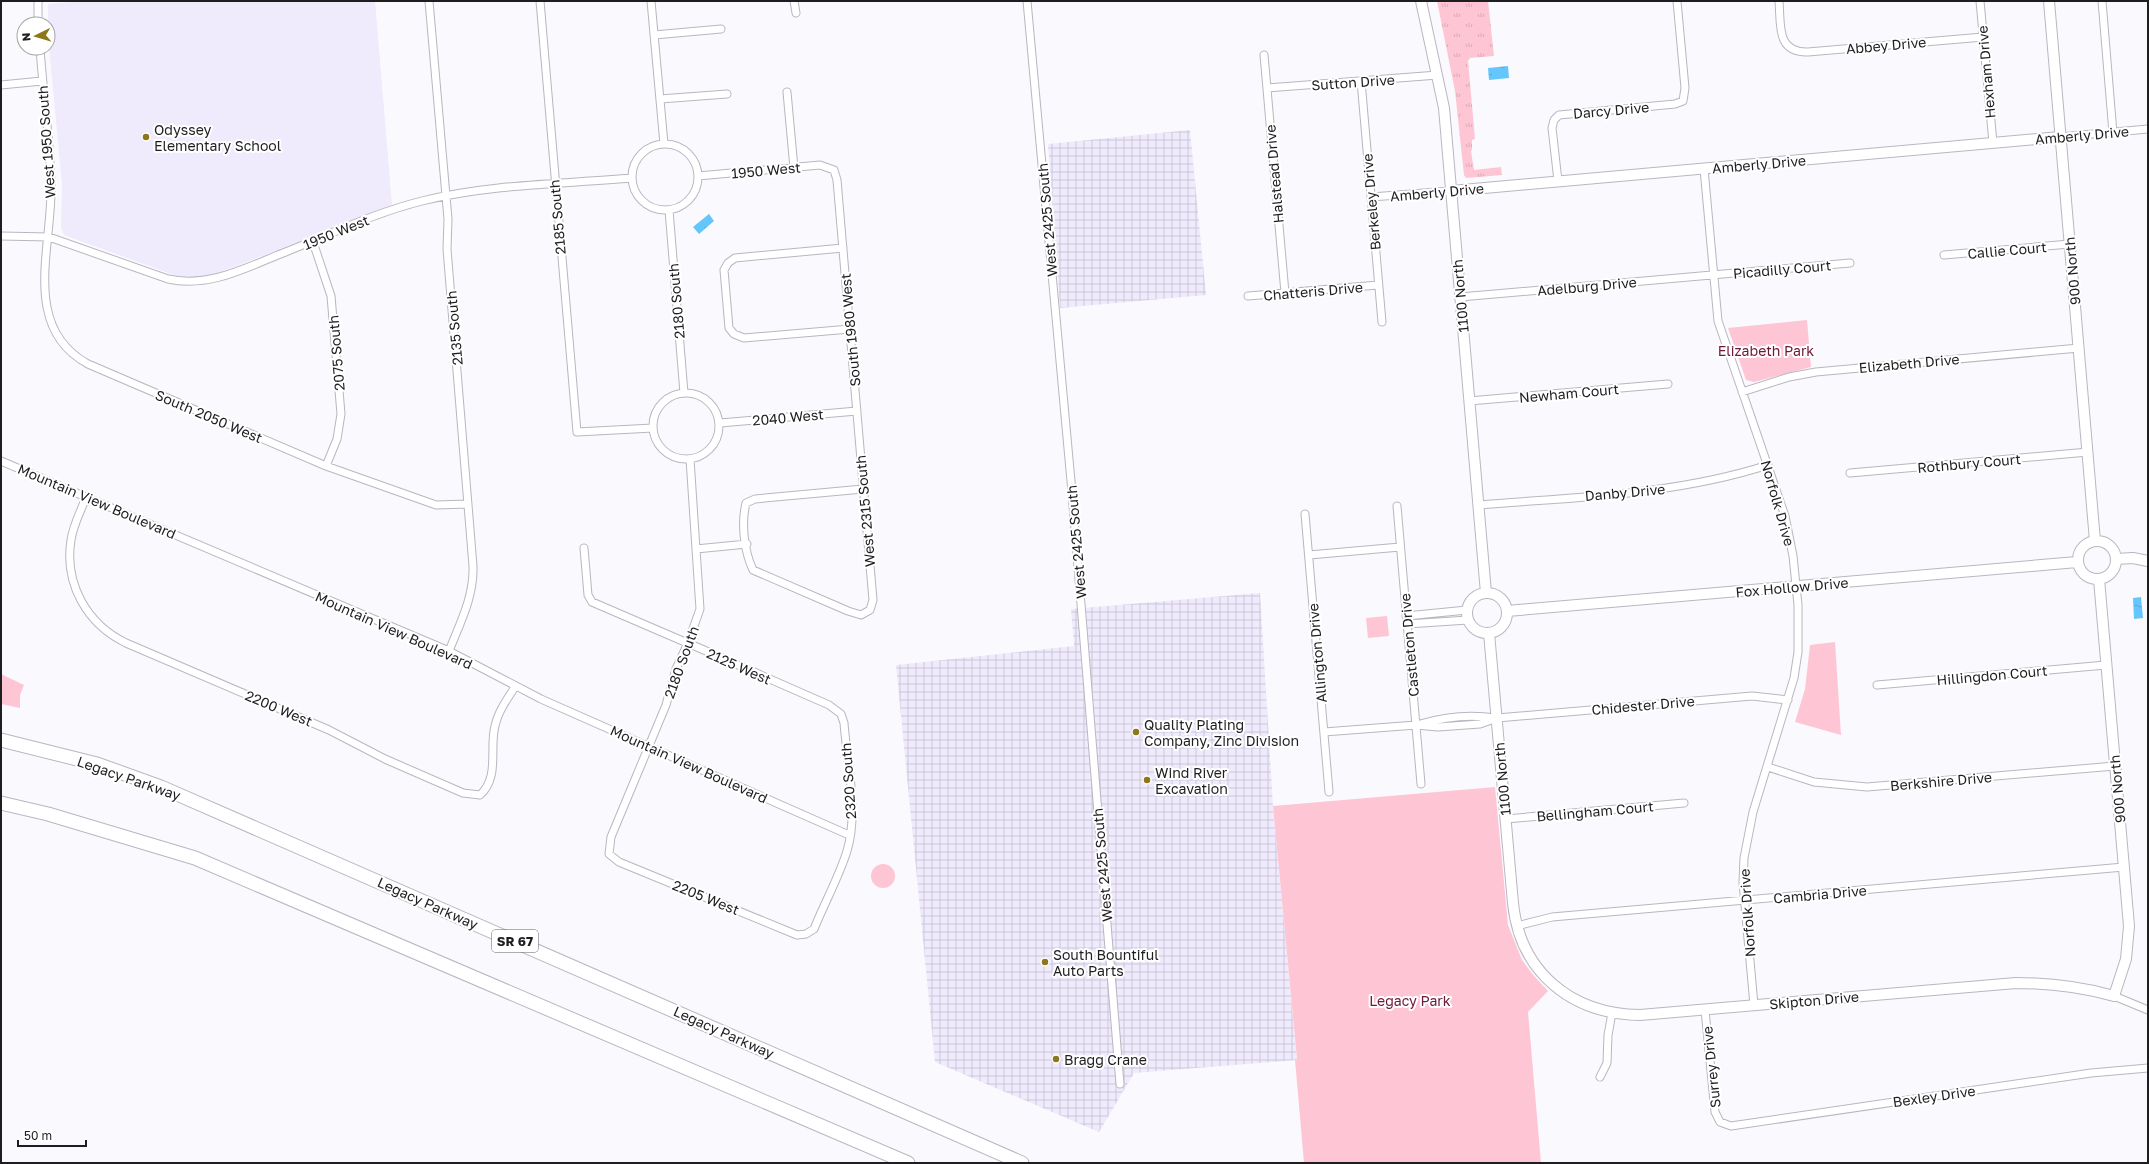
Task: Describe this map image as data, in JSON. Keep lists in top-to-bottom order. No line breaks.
{"streets":{"highway":["Legacy Parkway","SR 67"],"street":["Abbey Drive","Hexham Drive","Sutton Drive","Darcy Drive","Amberly Drive","West 1950 South","1950 West","Halstead Drive","Berkeley Drive","2185 South","West 2425 South","Callie Court","Picadilly Court","900 North","Adelburg Drive","Chatteris Drive","1100 North","2180 South","2135 South","South 1980 West","2075 South","Elizabeth Drive","Newham Court","South 2050 West","2040 West","Rothbury Court","Danby Drive","Mountain View Boulevard","Norfolk Drive","West 2315 South","Fox Hollow Drive","Castleton Drive","Allington Drive","2125 West","Hillingdon Court","Chidester Drive","2200 West","2320 South","Berkshire Drive","Bellingham Court","Cambria Drive","2205 West","Skipton Drive","Surrey Drive","Bexley Drive"]},"crossings":[["Abbey Drive","Hexham Drive"],["Hexham Drive","Amberly Drive"],["Sutton Drive","Halstead Drive"],["Sutton Drive","Berkeley Drive"],["Sutton Drive","1100 North"],["Darcy Drive","Amberly Drive"],["Amberly Drive","Berkeley Drive"],["Amberly Drive","900 North"],["Amberly Drive","1100 North"],["Amberly Drive","Norfolk Drive"],["West 1950 South","1950 West"],["West 1950 South","South 2050 West"],["1950 West","2185 South"],["1950 West","2180 South"],["1950 West","2135 South"],["1950 West","South 1980 West"],["1950 West","2075 South"],["1950 West","South 2050 West"],["Halstead Drive","Chatteris Drive"],["Berkeley Drive","Chatteris Drive"],["2185 South","2180 South"],["2185 South","2040 West"],["Callie Court","900 North"],["Picadilly Court","Adelburg Drive"],["Picadilly Court","Norfolk Drive"],["900 North","Elizabeth Drive"],["900 North","Rothbury Court"],["900 North","Fox Hollow Drive"],["900 North","Hillingdon Court"],["900 North","Berkshire Drive"],["900 North","Cambria Drive"],["900 North","Skipton Drive"],["Adelburg Drive","1100 North"],["Adelburg Drive","Norfolk Drive"],["1100 North","Newham Court"],["1100 North","Danby Drive"],["1100 North","Fox Hollow Drive"],["1100 North","Chidester Drive"],["1100 North","Bellingham Court"],["1100 North","Cambria Drive"],["1100 North","Skipton Drive"],["2180 South","2040 West"],["2180 South","Mountain View Boulevard"],["2180 South","2125 West"],["2180 South","2205 West"],["2135 South","South 2050 West"],["2135 South","Mountain View Boulevard"],["South 1980 West","2040 West"],["South 1980 West","West 2315 South"],["2075 South","South 2050 West"],["Elizabeth Drive","Norfolk Drive"],["2040 West","West 2315 South"],["Danby Drive","Norfolk Drive"],["Mountain View Boulevard","2200 West"],["Mountain View Boulevard","2320 South"],["Norfolk Drive","Fox Hollow Drive"],["Norfolk Drive","Chidester Drive"],["Norfolk Drive","Berkshire Drive"],["Norfolk Drive","Cambria Drive"],["Norfolk Drive","Skipton Drive"],["Castleton Drive","Chidester Drive"],["Allington Drive","Chidester Drive"],["2125 West","2320 South"],["2320 South","2205 West"],["Cambria Drive","Skipton Drive"],["Skipton Drive","Surrey Drive"],["Surrey Drive","Bexley Drive"]],"parks":["Elizabeth Park","Legacy Park"],"places":["Odyssey Elementary School","Quality Plating Company, Zinc Division","Wind River Excavation","South Bountiful Auto Parts","Bragg Crane"],"scale_bar":"50 m","north":"left"}
